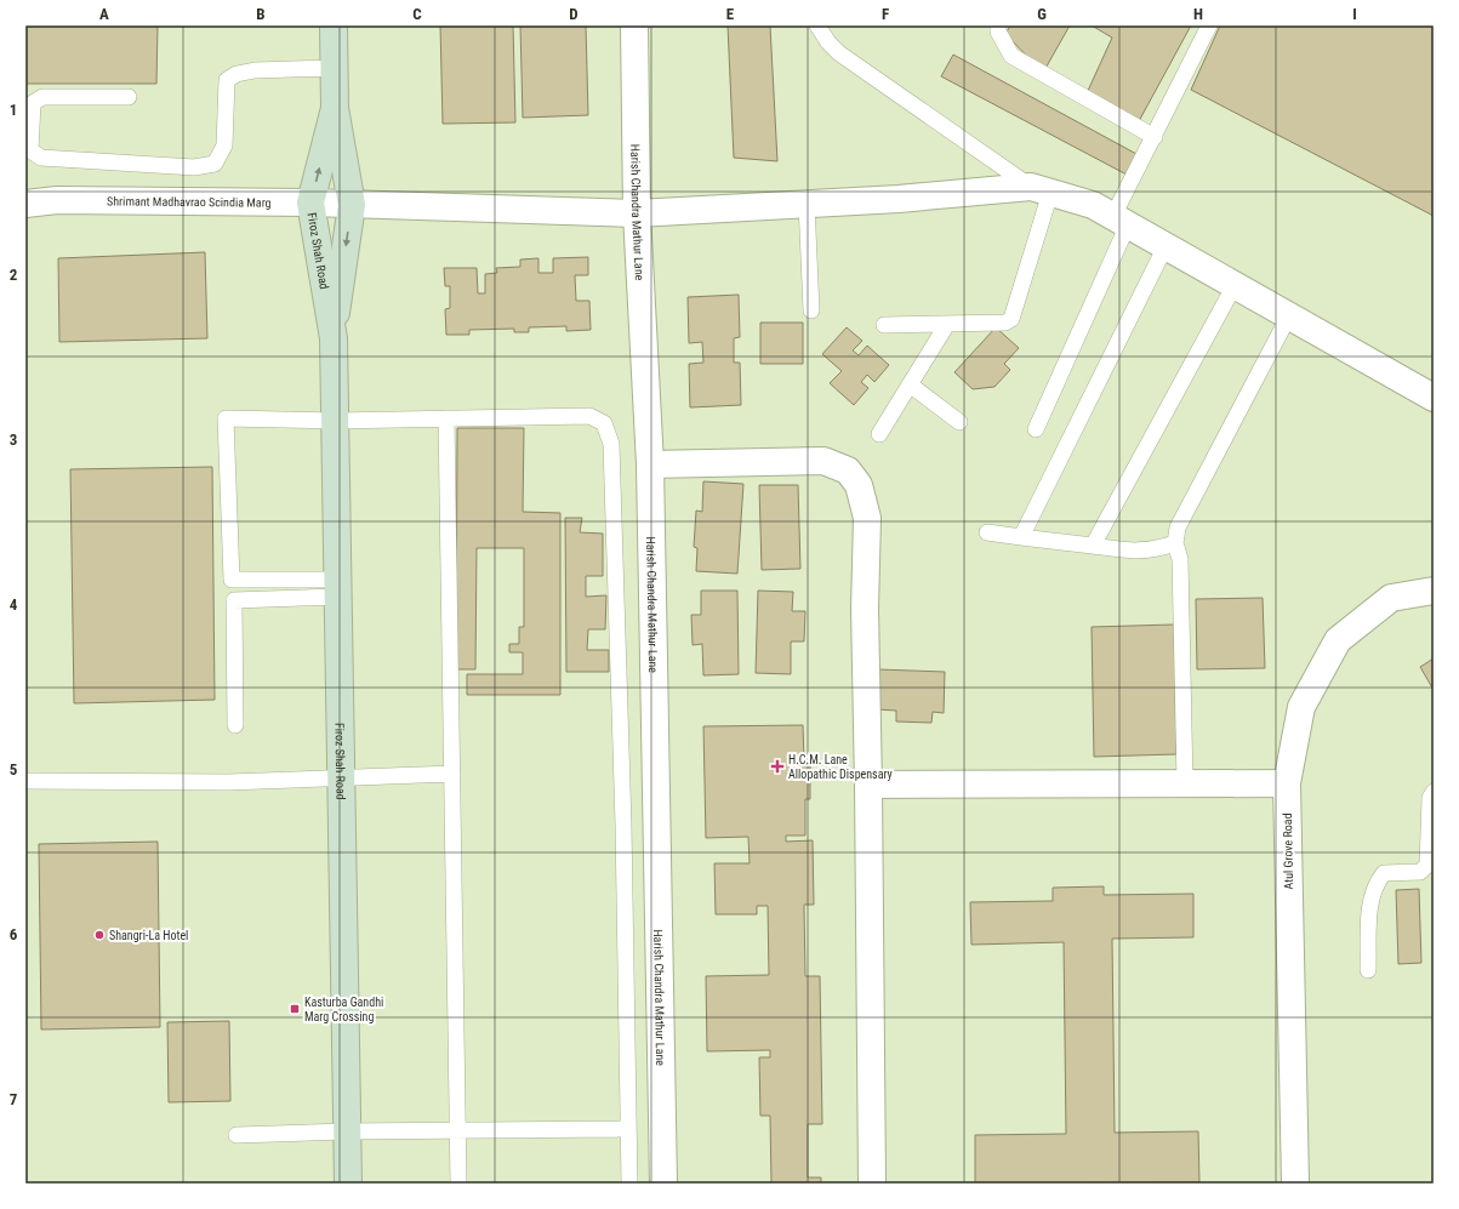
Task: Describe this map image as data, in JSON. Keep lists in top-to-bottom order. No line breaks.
{"streets":{"main road":["Firoz Shah Road"],"street":["Shrimant Madhavrao Scindia Marg","Harish Chandra Mathur Lane","Atul Grove Road"]},"crossings":[["Shrimant Madhavrao Scindia Marg","Harish Chandra Mathur Lane"],["Shrimant Madhavrao Scindia Marg","Firoz Shah Road"]],"places":{"health":["H.C.M. Lane Allopathic Dispensary"],"other":["Shangri-La Hotel"],"transit":["Kasturba Gandhi Marg Crossing"]},"grid":{"columns":["A","B","C","D","E","F","G","H","I"],"rows":["1","2","3","4","5","6","7"]}}
